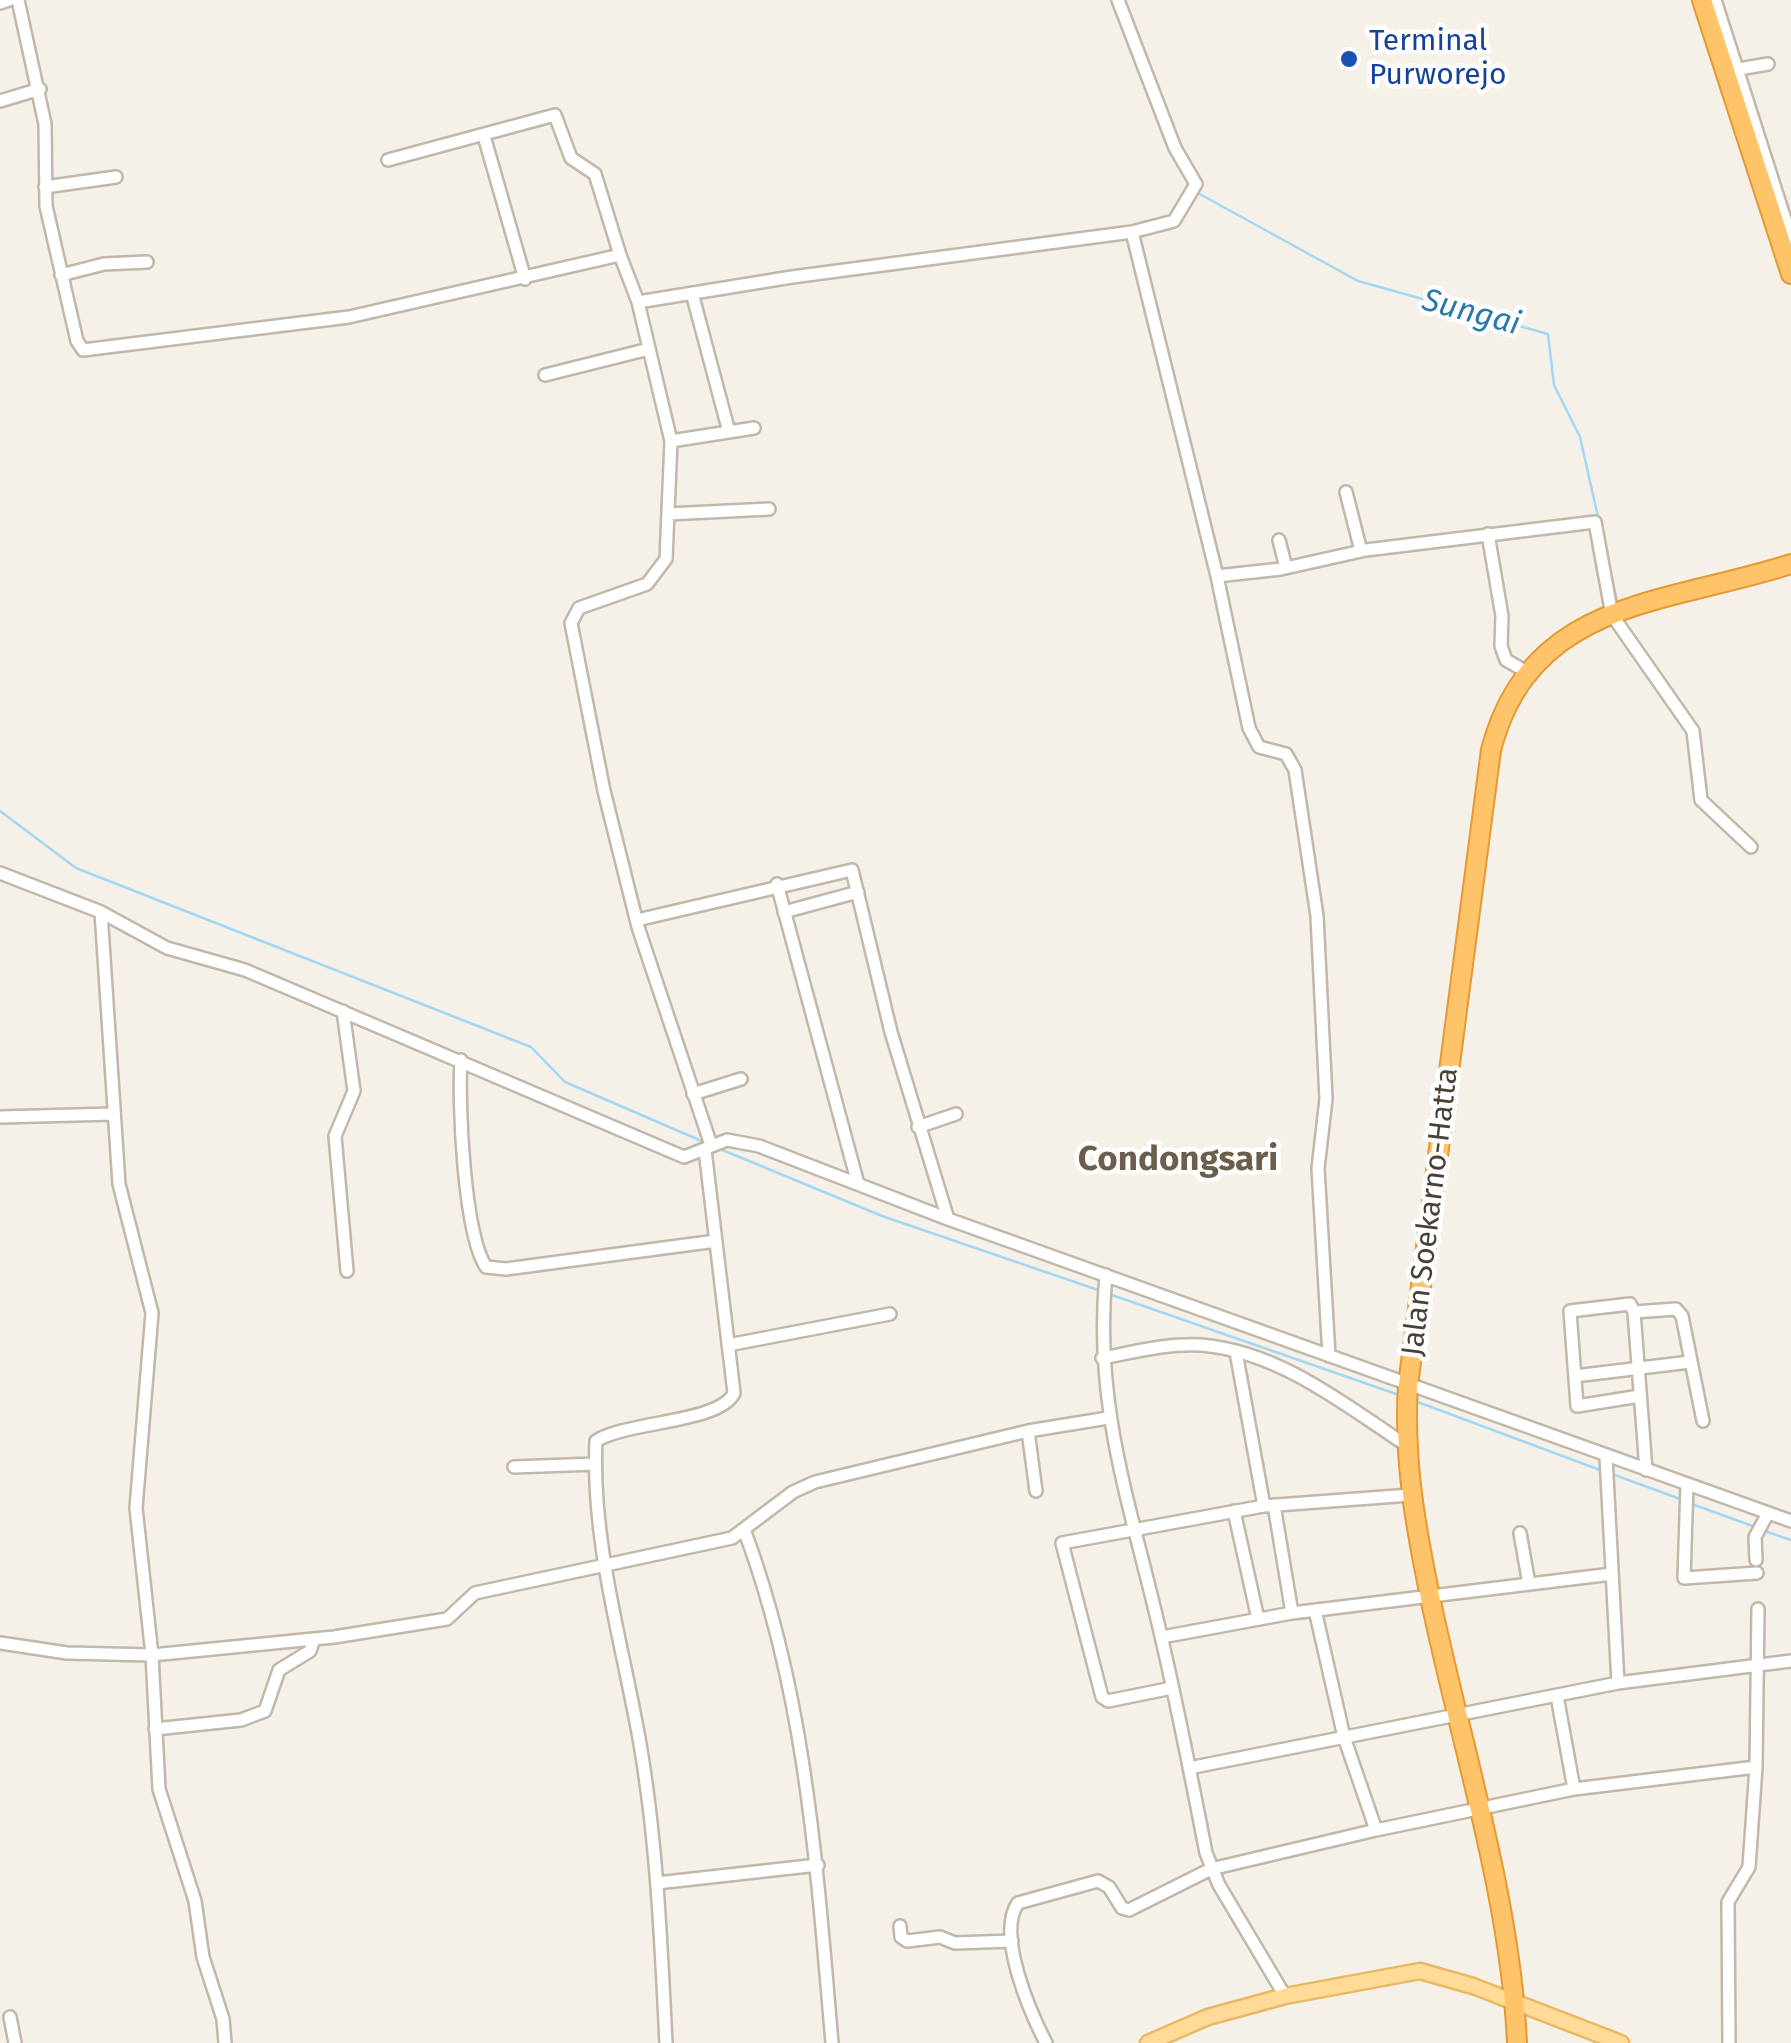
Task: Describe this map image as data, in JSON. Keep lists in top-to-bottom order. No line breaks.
{"streets":{"highway":["Jalan Soekarno-Hatta"]},"districts":["Condongsari"],"water":["Sungai"],"places":["Terminal Purworejo"]}
